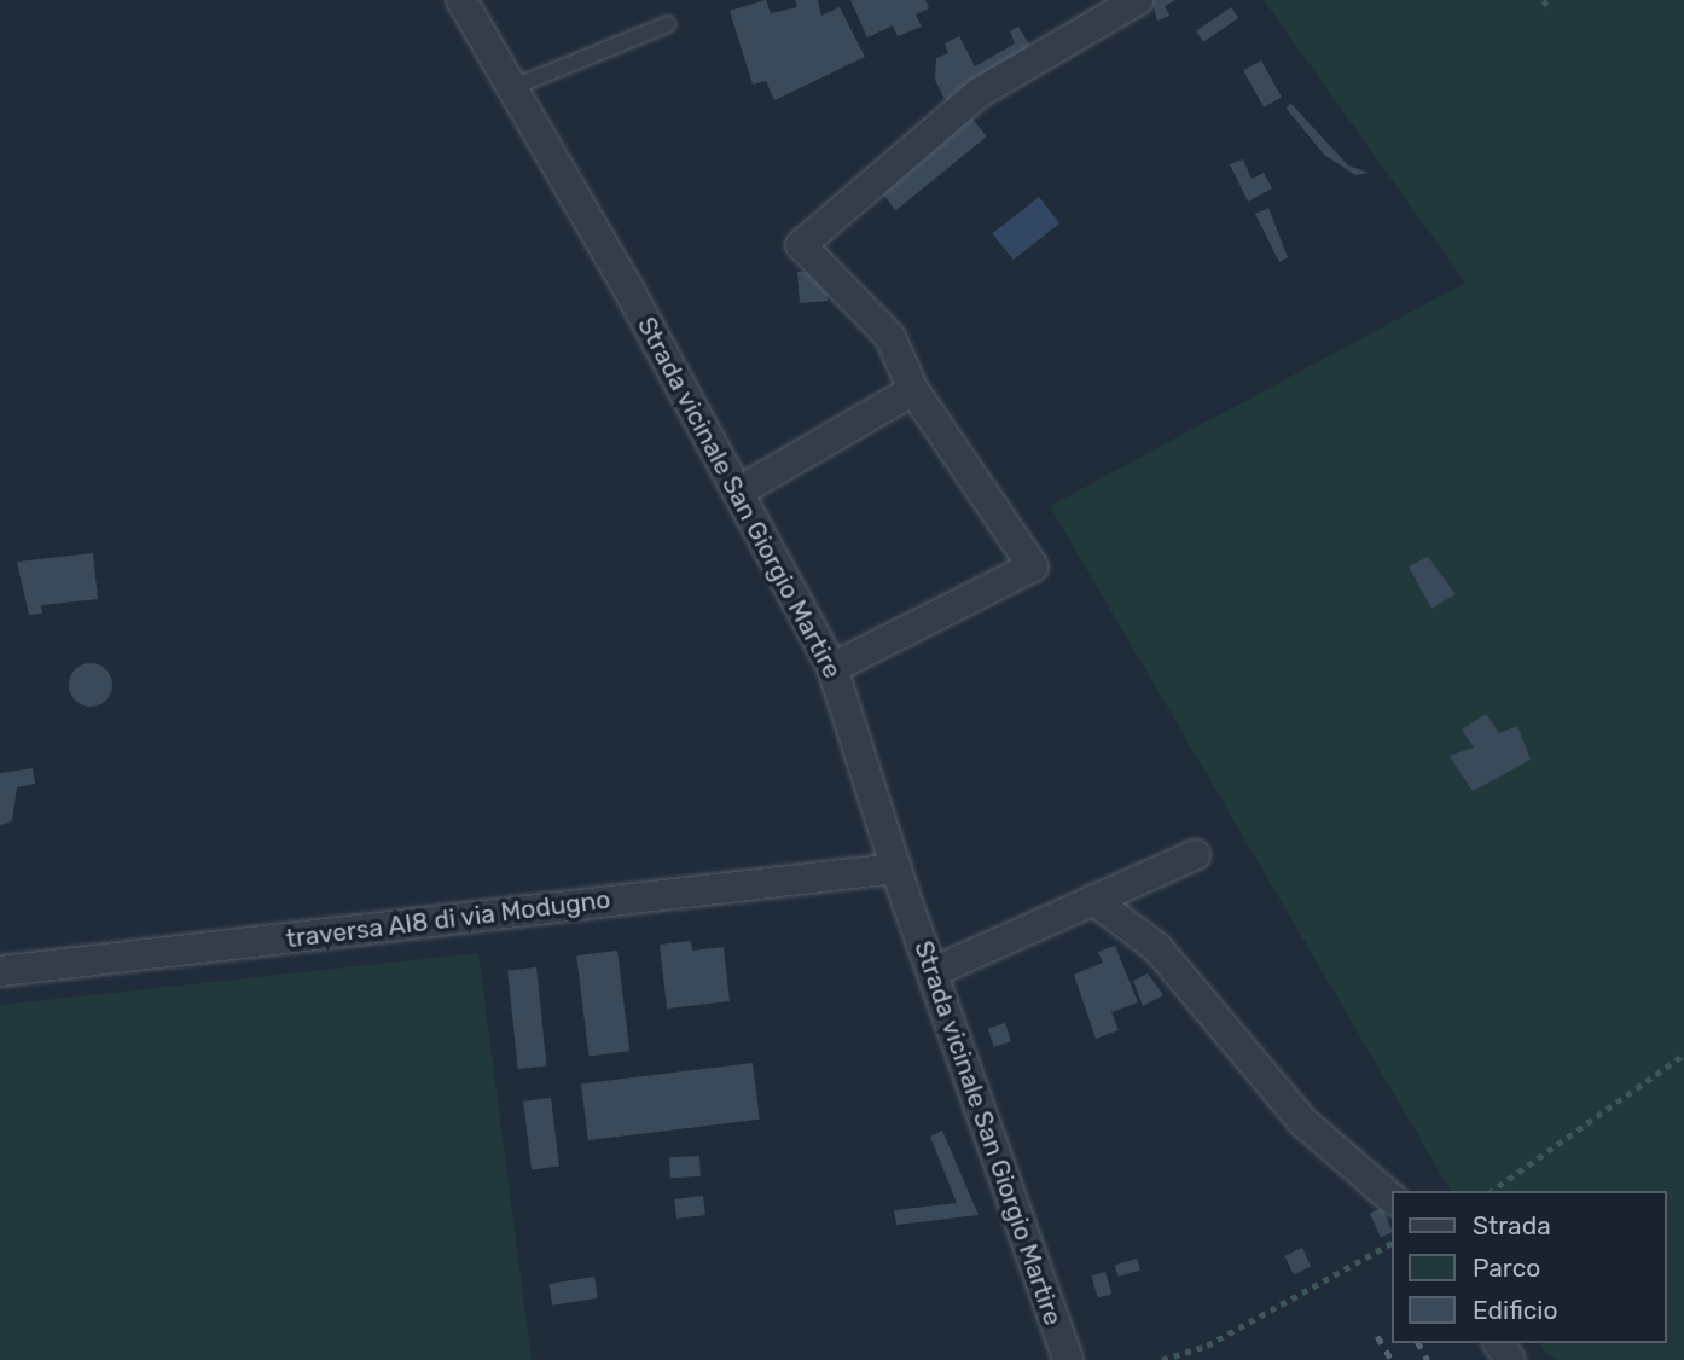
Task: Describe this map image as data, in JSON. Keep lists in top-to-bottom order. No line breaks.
{"streets":{"street":["Strada vicinale San Giorgio Martire","traversa AI8 di via Modugno"]},"crossings":[["Strada vicinale San Giorgio Martire","traversa AI8 di via Modugno"]],"legend":["Strada","Parco","Edificio"]}
